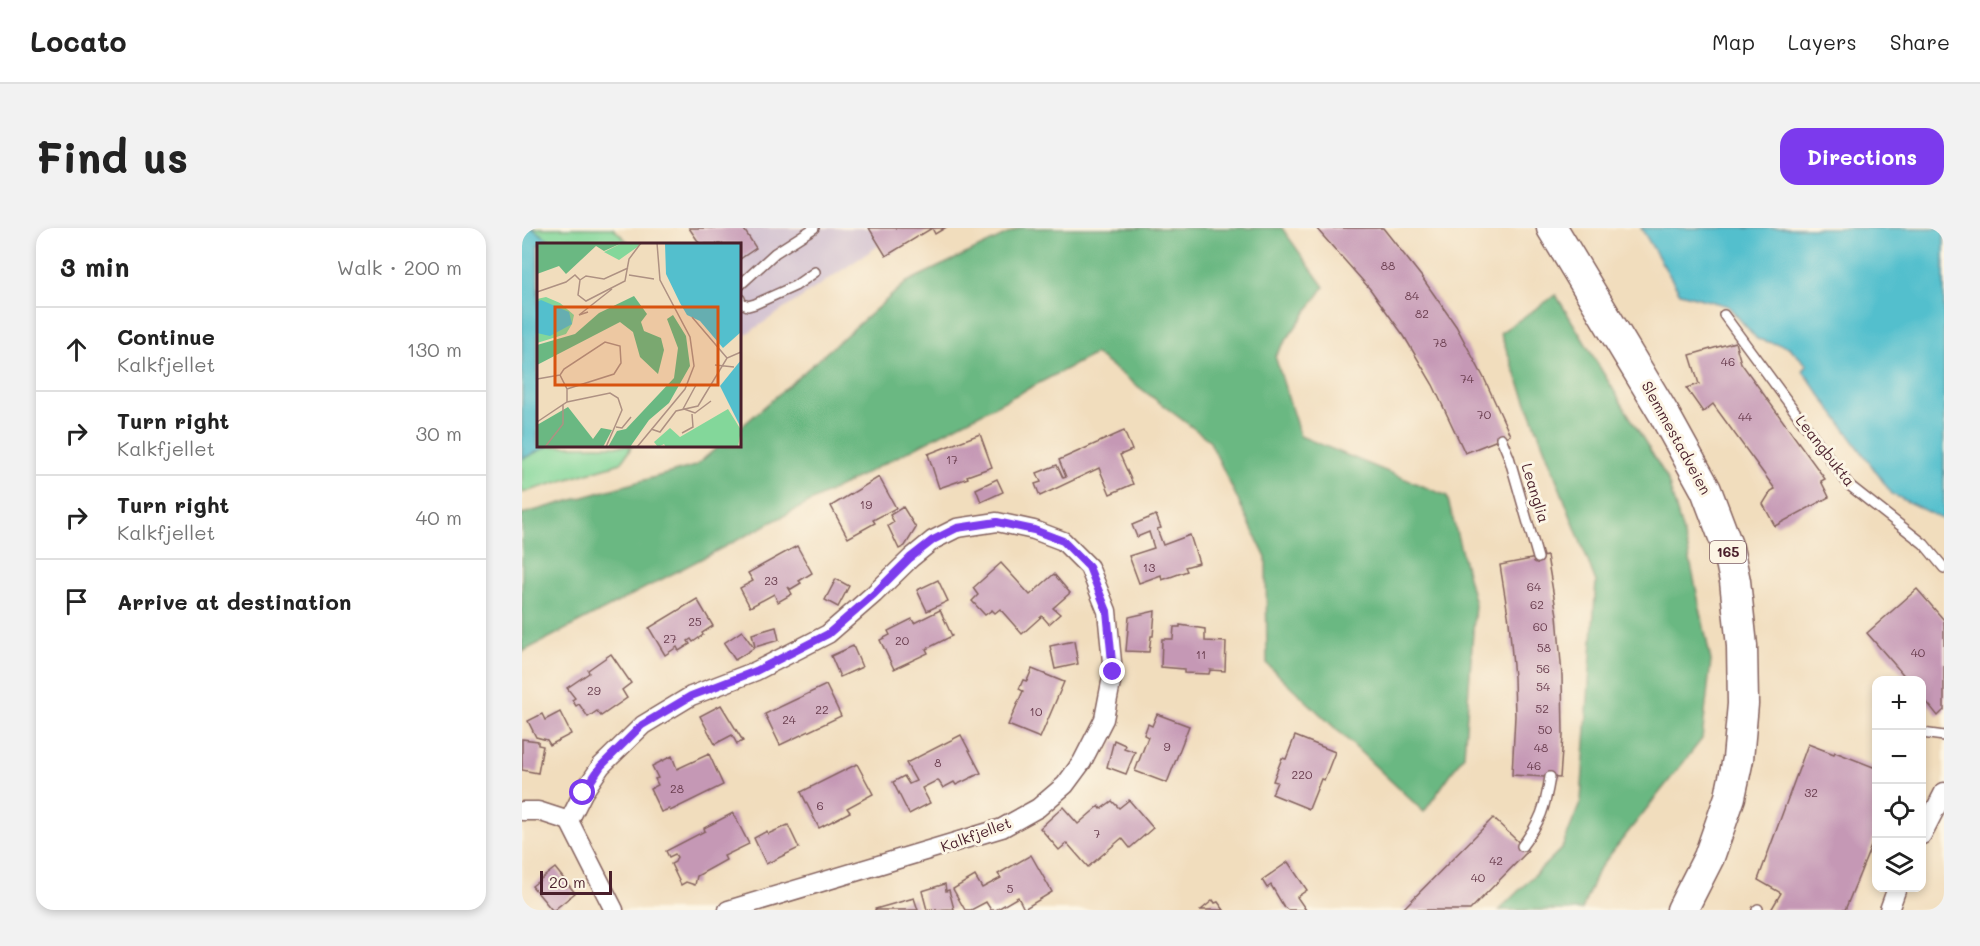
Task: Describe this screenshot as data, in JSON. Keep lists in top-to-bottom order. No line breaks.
{"streets":{"main road":["Slemmestadveien","165"],"street":["Kalkfjellet"],"lane":["Leangbukta","Leanglia"]},"house_numbers":["88","84","82","78","46","74","70","44","17","19","13","23","64","62","25","60","27","20","58","40","11","56","54","29","52","22","10","24","50","9","48","8","46","220","28","32","6","7","42","40","5"],"scale_bar":"20 m","page":{"header":"Locato","nav":["Map","Layers","Share"],"buttons":"Directions","title":"Find us","heading":["3 min","Walk · 200 m"],"list":[["Continue","Kalkfjellet","130 m"],["Turn right","Kalkfjellet","30 m"],["Turn right","Kalkfjellet","40 m"],"Arrive at destination"],"map_buttons":["+","−"],"scale":"20 m"}}
